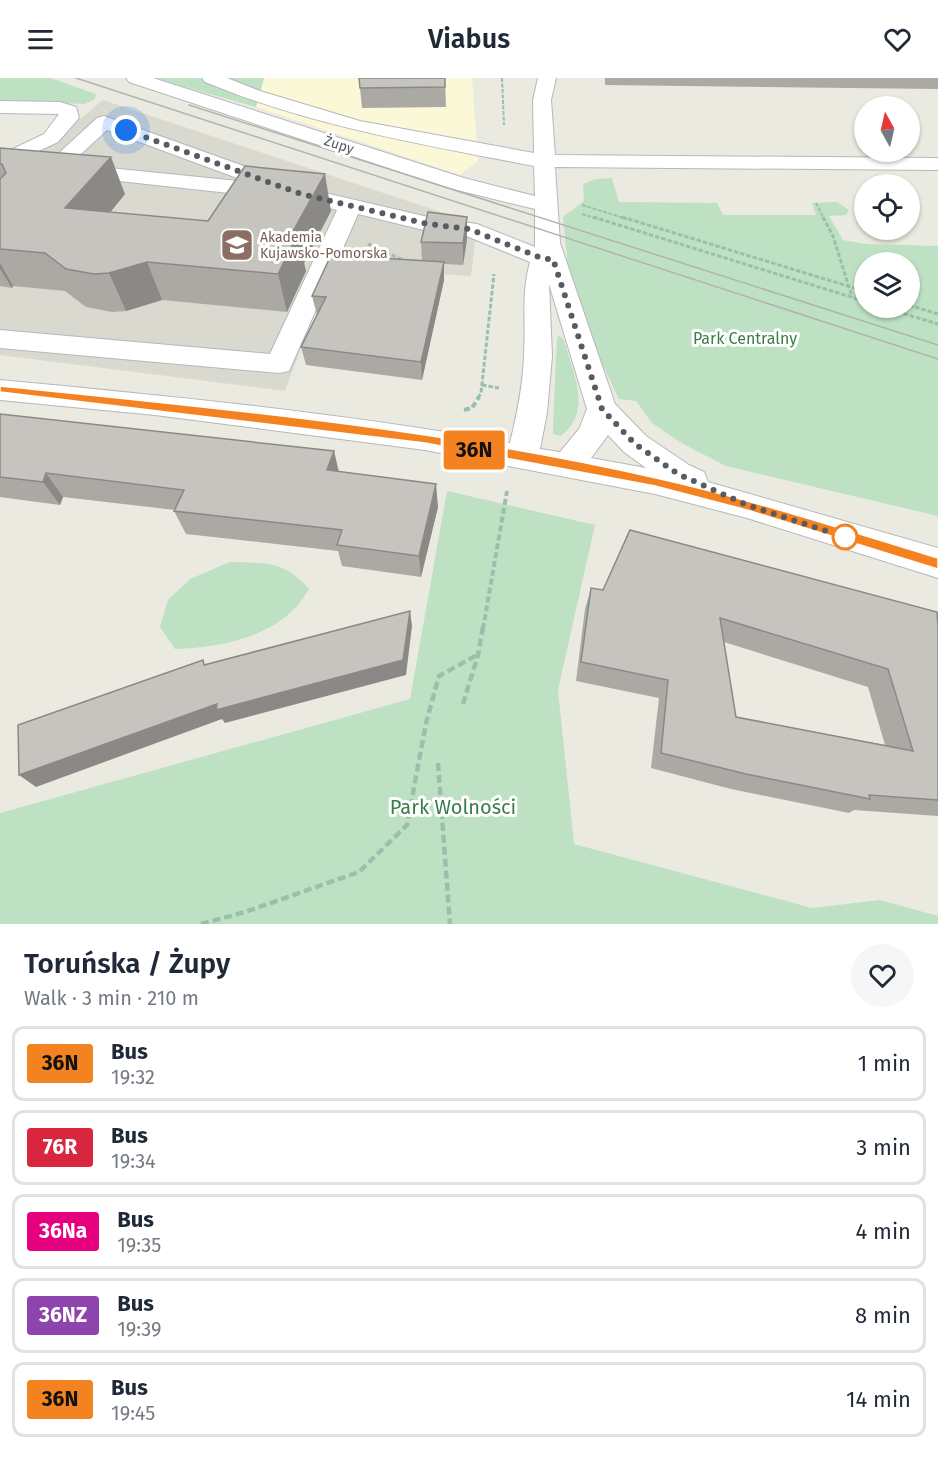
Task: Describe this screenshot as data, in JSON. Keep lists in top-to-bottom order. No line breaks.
{"streets":{"street":["Żupy"]},"parks":["Park Centralny","Park Wolności"],"places":{"school or university":["Akademia Kujawsko-Pomorska"]},"lines":["bus line 36N"],"north":"top","page":{"header":"Viabus","on_map":"36N","heading":["Toruńska / Żupy","Walk · 3 min · 210 m"],"list":[{"mark":"36N","name":"Bus","note":"19:32","value":"1 min"},{"mark":"76R","name":"Bus","note":"19:34","value":"3 min"},{"mark":"36Na","name":"Bus","note":"19:35","value":"4 min"},{"mark":"36NZ","name":"Bus","note":"19:39","value":"8 min"},{"mark":"36N","name":"Bus","note":"19:45","value":"14 min"}]}}
